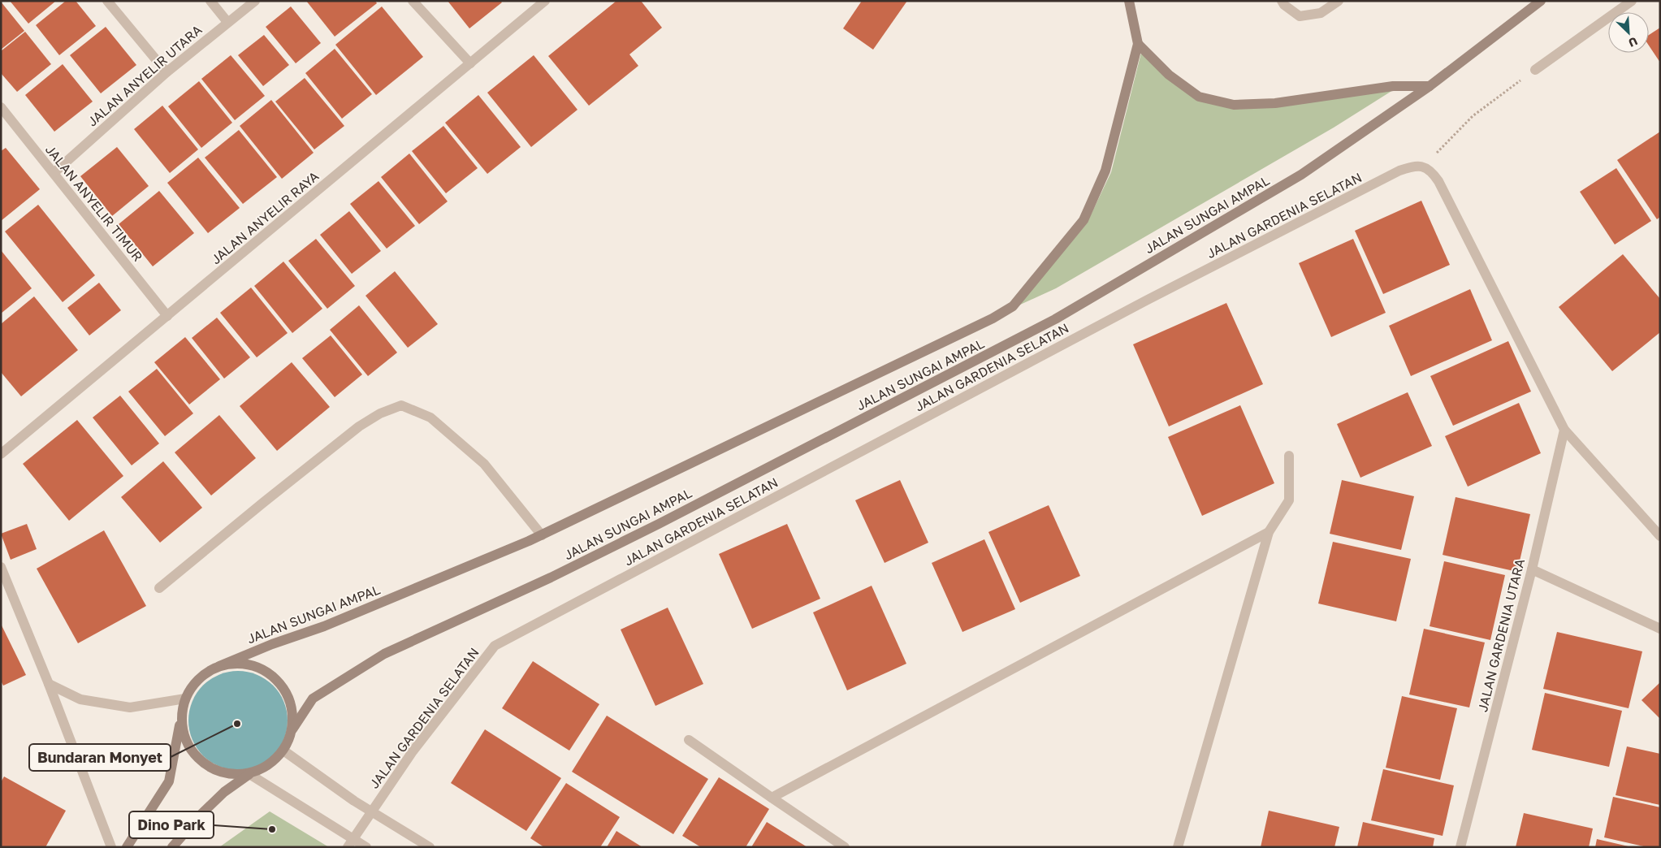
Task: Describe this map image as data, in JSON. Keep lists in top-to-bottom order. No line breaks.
{"streets":{"main road":["JALAN SUNGAI AMPAL"],"street":["JALAN ANYELIR UTARA","JALAN ANYELIR TIMUR","JALAN GARDENIA SELATAN","JALAN ANYELIR RAYA","JALAN GARDENIA UTARA"]},"crossings":[["JALAN ANYELIR UTARA","JALAN ANYELIR TIMUR"],["JALAN ANYELIR TIMUR","JALAN ANYELIR RAYA"]],"places":["Bundaran Monyet","Dino Park"],"north":"bottom right"}
